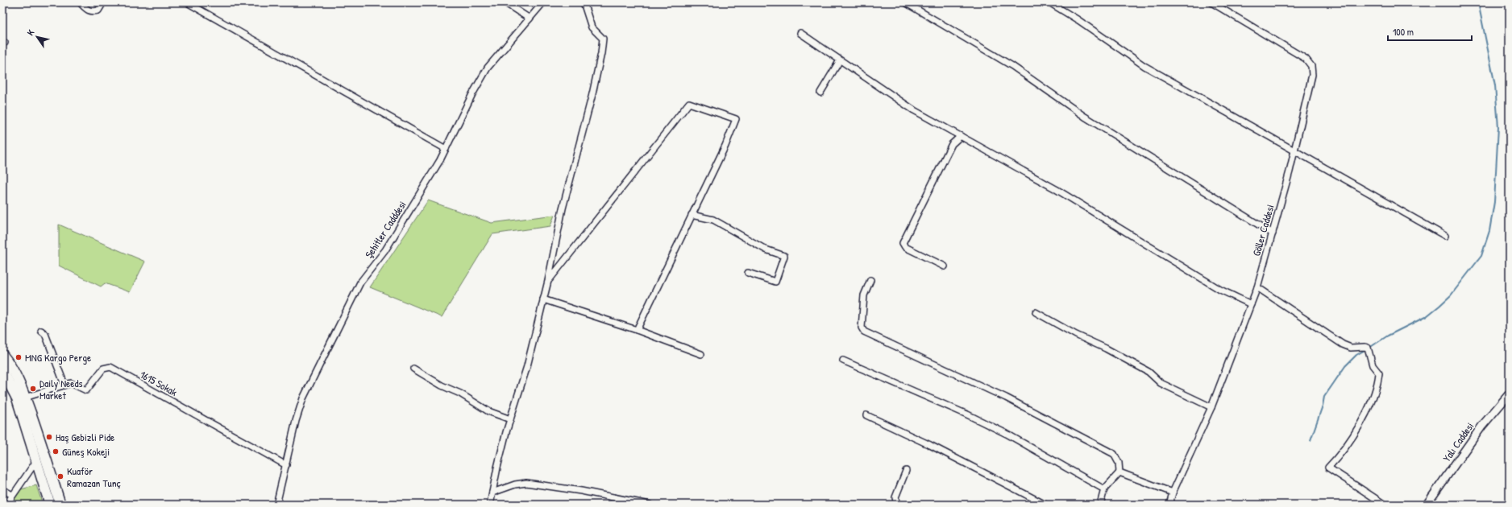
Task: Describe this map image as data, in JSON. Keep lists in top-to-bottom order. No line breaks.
{"streets":{"street":["Şehitler Cadddesi","Göller Caddesi","1615 Sokak","Yalı Caddesi"]},"crossings":[["Şehitler Cadddesi","1615 Sokak"]],"places":["MNG Kargo Perge","Daily Needs Market","Haş Gebizli Pide","Güneş Kokeji","Kuaför Ramazan Tunç"],"scale_bar":"100 m","north":"top left"}
